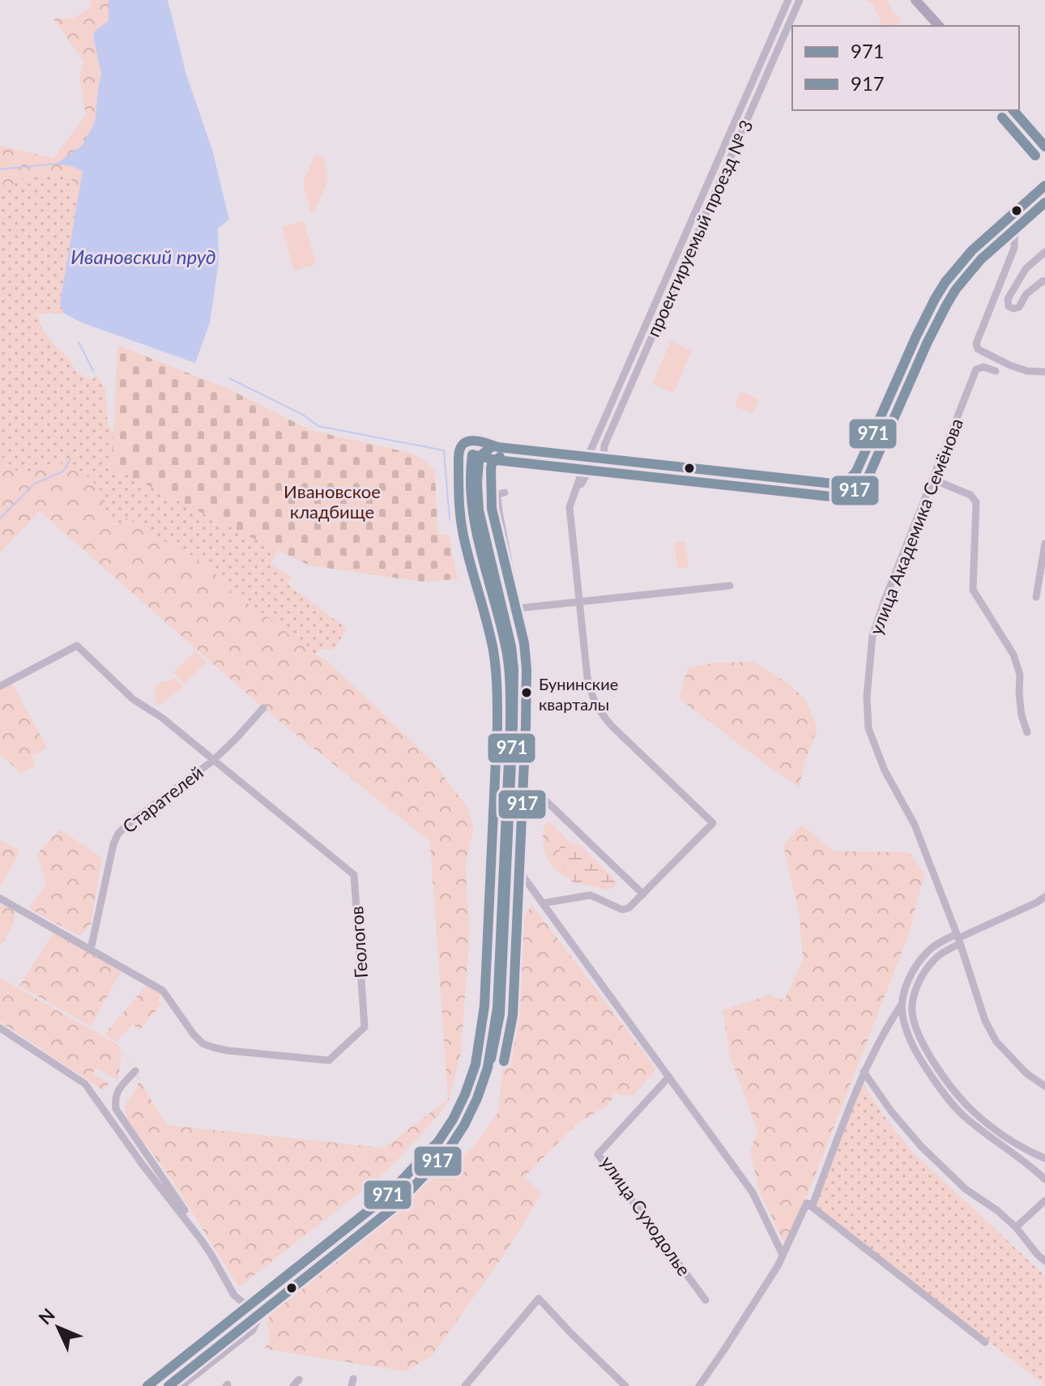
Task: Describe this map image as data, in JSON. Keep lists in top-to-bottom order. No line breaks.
{"streets":{"street":["проектируемый проезд № 3","улица Академика Семёнова","Старателей","Геологов","улица Суходолье"]},"crossings":[["Старателей","Геологов"]],"water":["Ивановский пруд"],"parks":["Ивановское кладбище"],"places":["Бунинские кварталы"],"lines":["transit line 971","transit line 917"],"legend":["971","917"],"north":"top left"}
